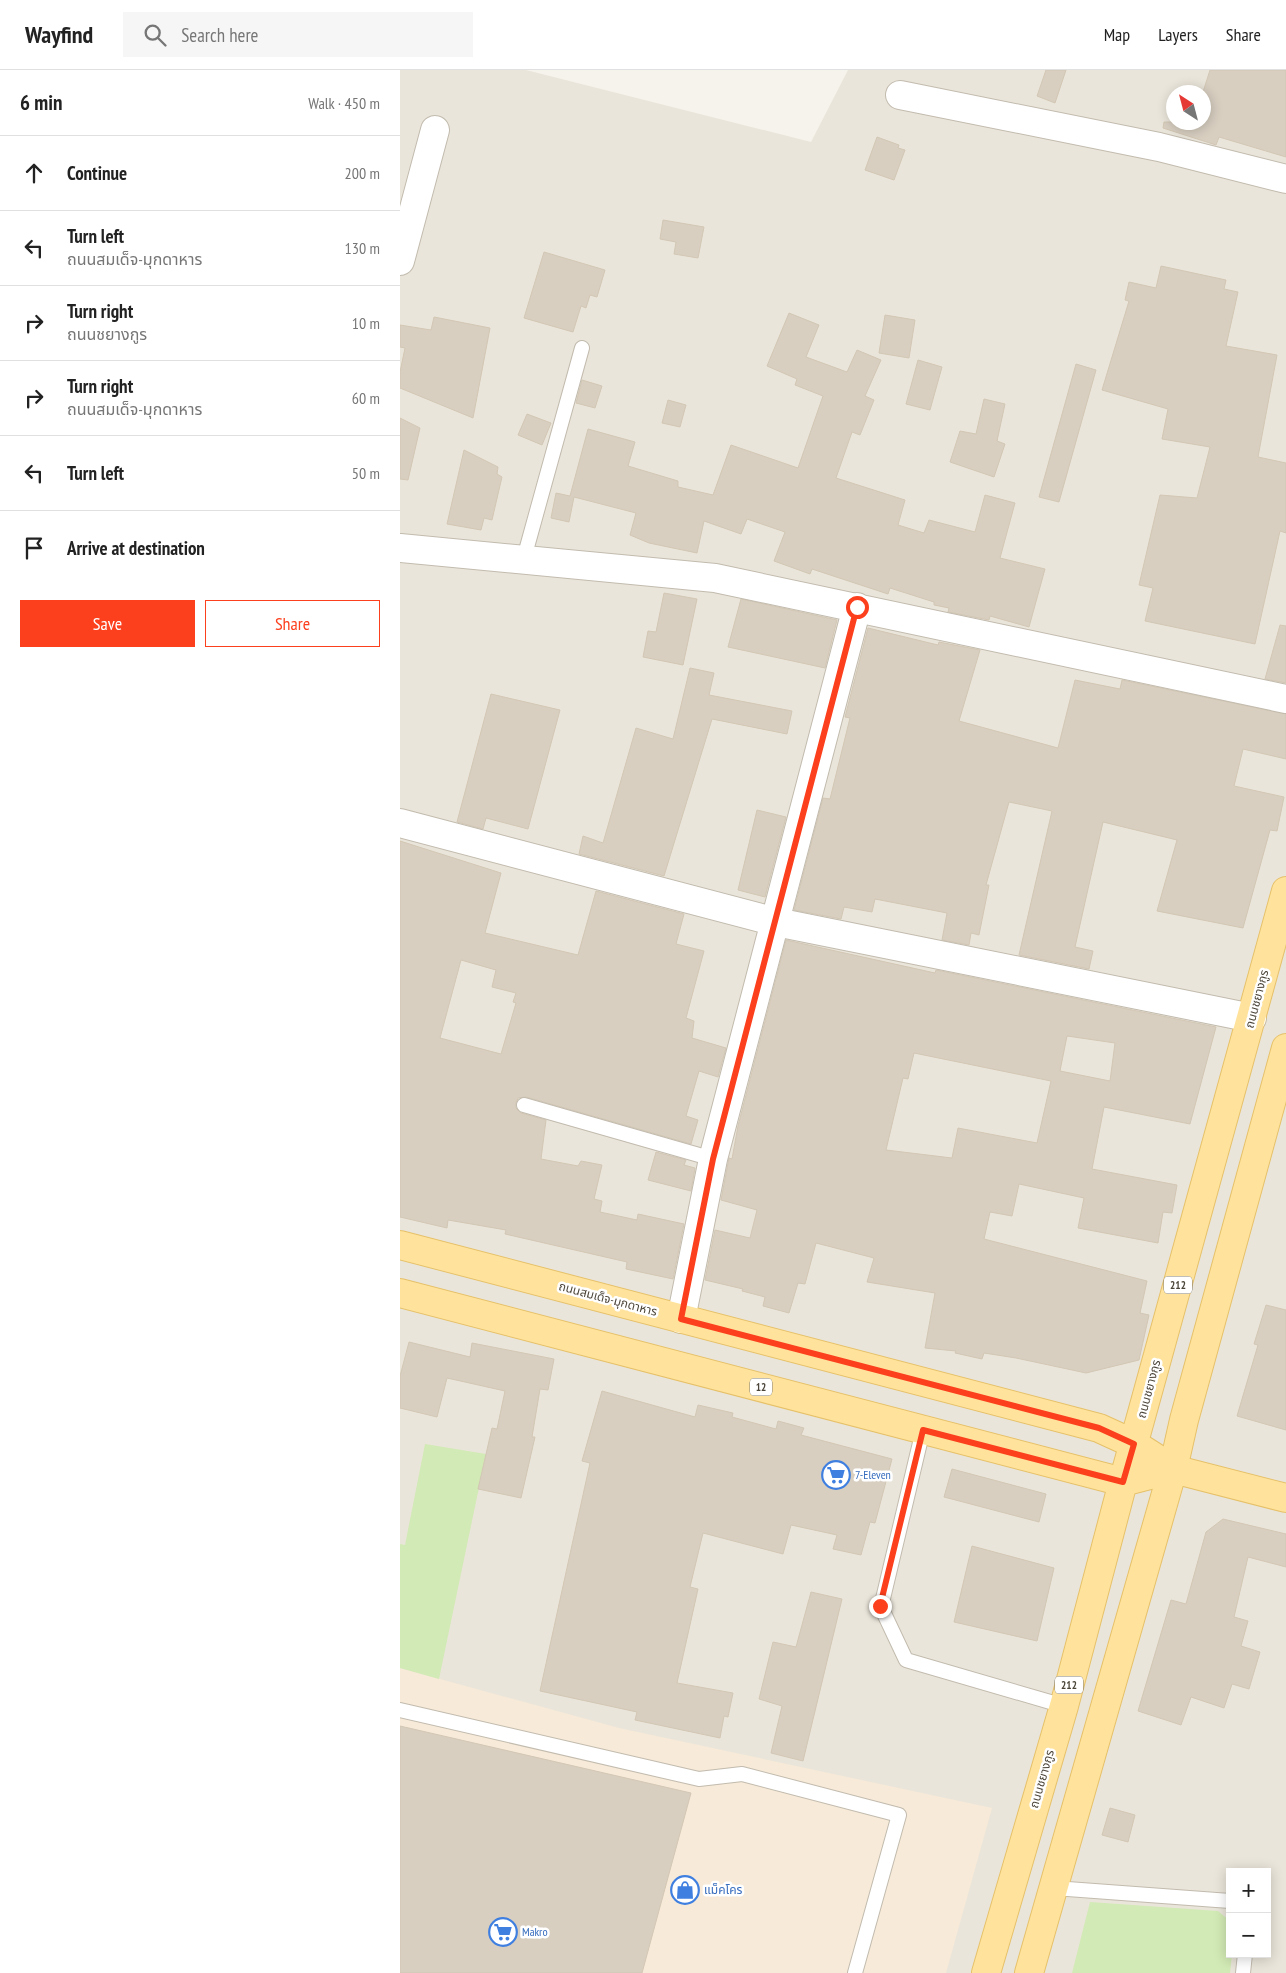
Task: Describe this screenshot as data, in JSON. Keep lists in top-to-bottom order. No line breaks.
{"streets":{"main road":["ถนนชยางกูร","212","ถนนสมเด็จ-มุกดาหาร","12"]},"crossings":[["ถนนชยางกูร","ถนนสมเด็จ-มุกดาหาร"],["ถนนชยางกูร","12"]],"places":{"supermarket":["7-Eleven","Makro"],"shop":["แม็คโคร"]},"north":"top left","page":{"header":"Wayfind","search":"Search here","nav":["Map","Layers","Share"],"heading":["6 min","Walk · 450 m"],"list":[["Continue","200 m"],["Turn left","ถนนสมเด็จ-มุกดาหาร","130 m"],["Turn right","ถนนชยางกูร","10 m"],["Turn right","ถนนสมเด็จ-มุกดาหาร","60 m"],["Turn left","50 m"],"Arrive at destination"],"buttons":["Save","Share"],"map_buttons":["+","−"]}}
